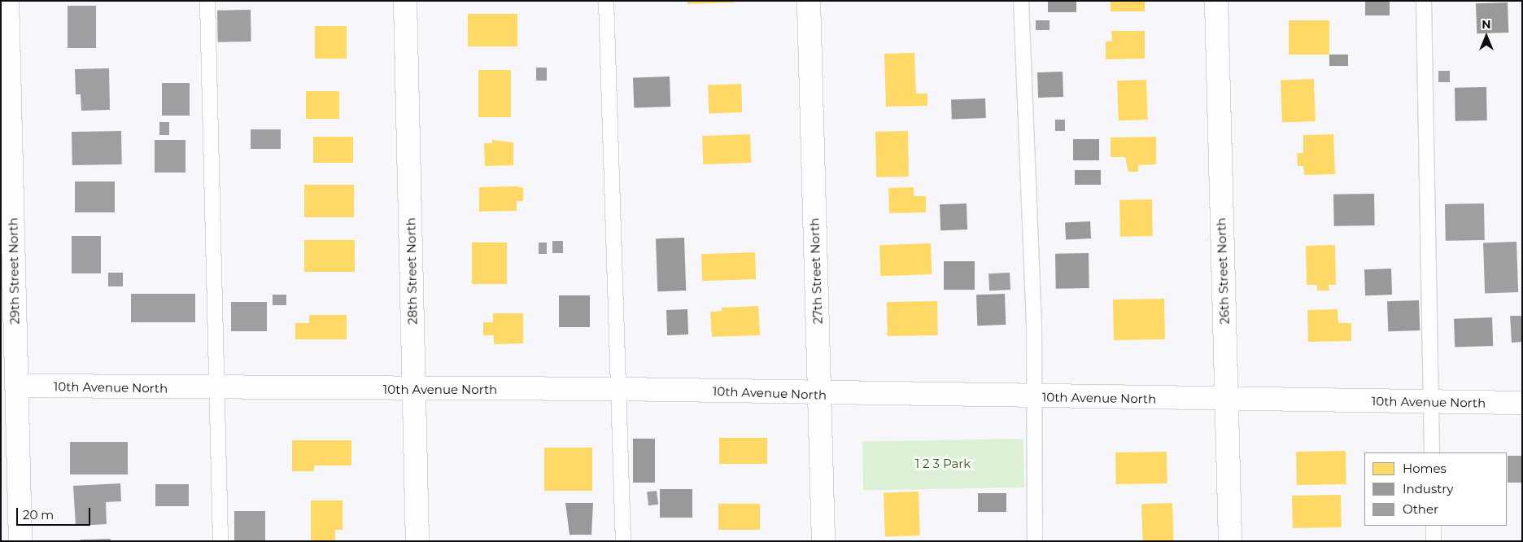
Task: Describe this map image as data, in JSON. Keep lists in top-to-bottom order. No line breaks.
{"streets":{"street":["29th Street North","28th Street North","27th Street North","26th Street North","10th Avenue North"]},"crossings":[["29th Street North","10th Avenue North"],["28th Street North","10th Avenue North"],["27th Street North","10th Avenue North"],["26th Street North","10th Avenue North"]],"parks":["1 2 3 Park"],"legend":["Homes","Industry","Other"],"scale_bar":"20 m","north":"top"}
